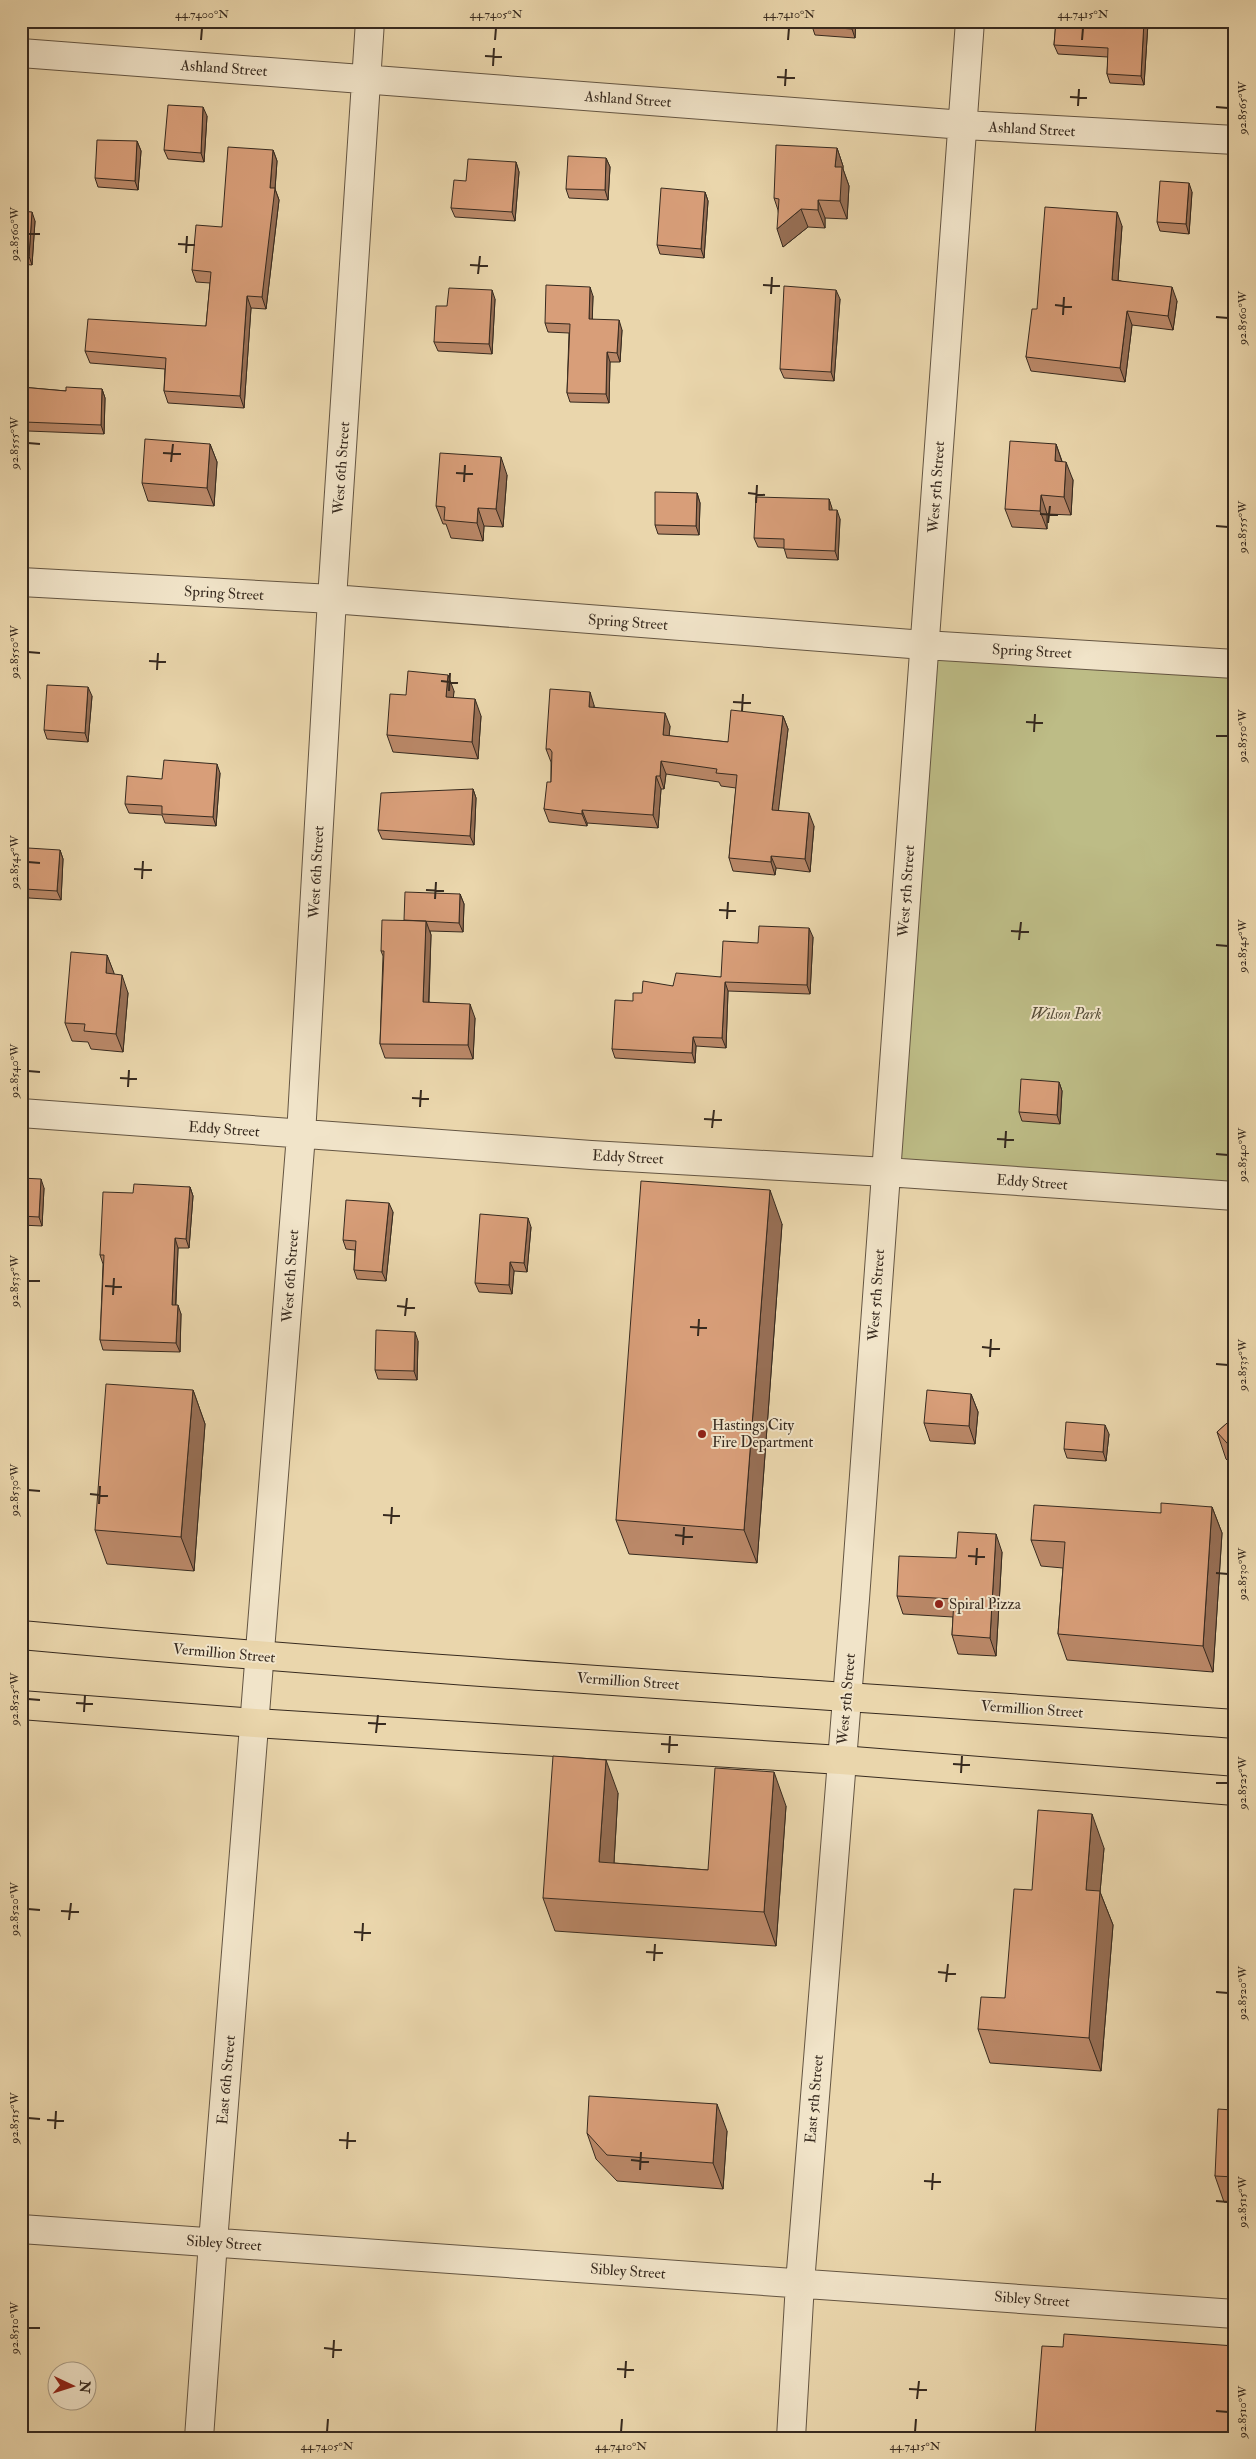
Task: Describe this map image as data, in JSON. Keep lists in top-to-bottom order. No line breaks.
{"streets":{"highway":["Vermillion Street"],"street":["Ashland Street","West 6th Street","West 5th Street","Spring Street","Eddy Street","East 6th Street","East 5th Street","Sibley Street"]},"crossings":[["Ashland Street","West 6th Street"],["Ashland Street","West 5th Street"],["West 6th Street","Spring Street"],["West 6th Street","Eddy Street"],["West 6th Street","Vermillion Street"],["West 6th Street","East 6th Street"],["West 5th Street","Spring Street"],["West 5th Street","Eddy Street"],["West 5th Street","Vermillion Street"],["West 5th Street","East 5th Street"],["East 6th Street","Sibley Street"],["East 5th Street","Sibley Street"]],"parks":["Wilson Park"],"places":["Hastings City Fire Department","Spiral Pizza"],"north":"right","coordinates":["44.7400°N","44.7405°N","44.7410°N","44.7415°N","92.8565°W","92.8560°W","92.8555°W","92.8550°W","92.8545°W","92.8540°W","92.8535°W","92.8530°W","92.8525°W","92.8520°W","92.8515°W","92.8510°W"]}
